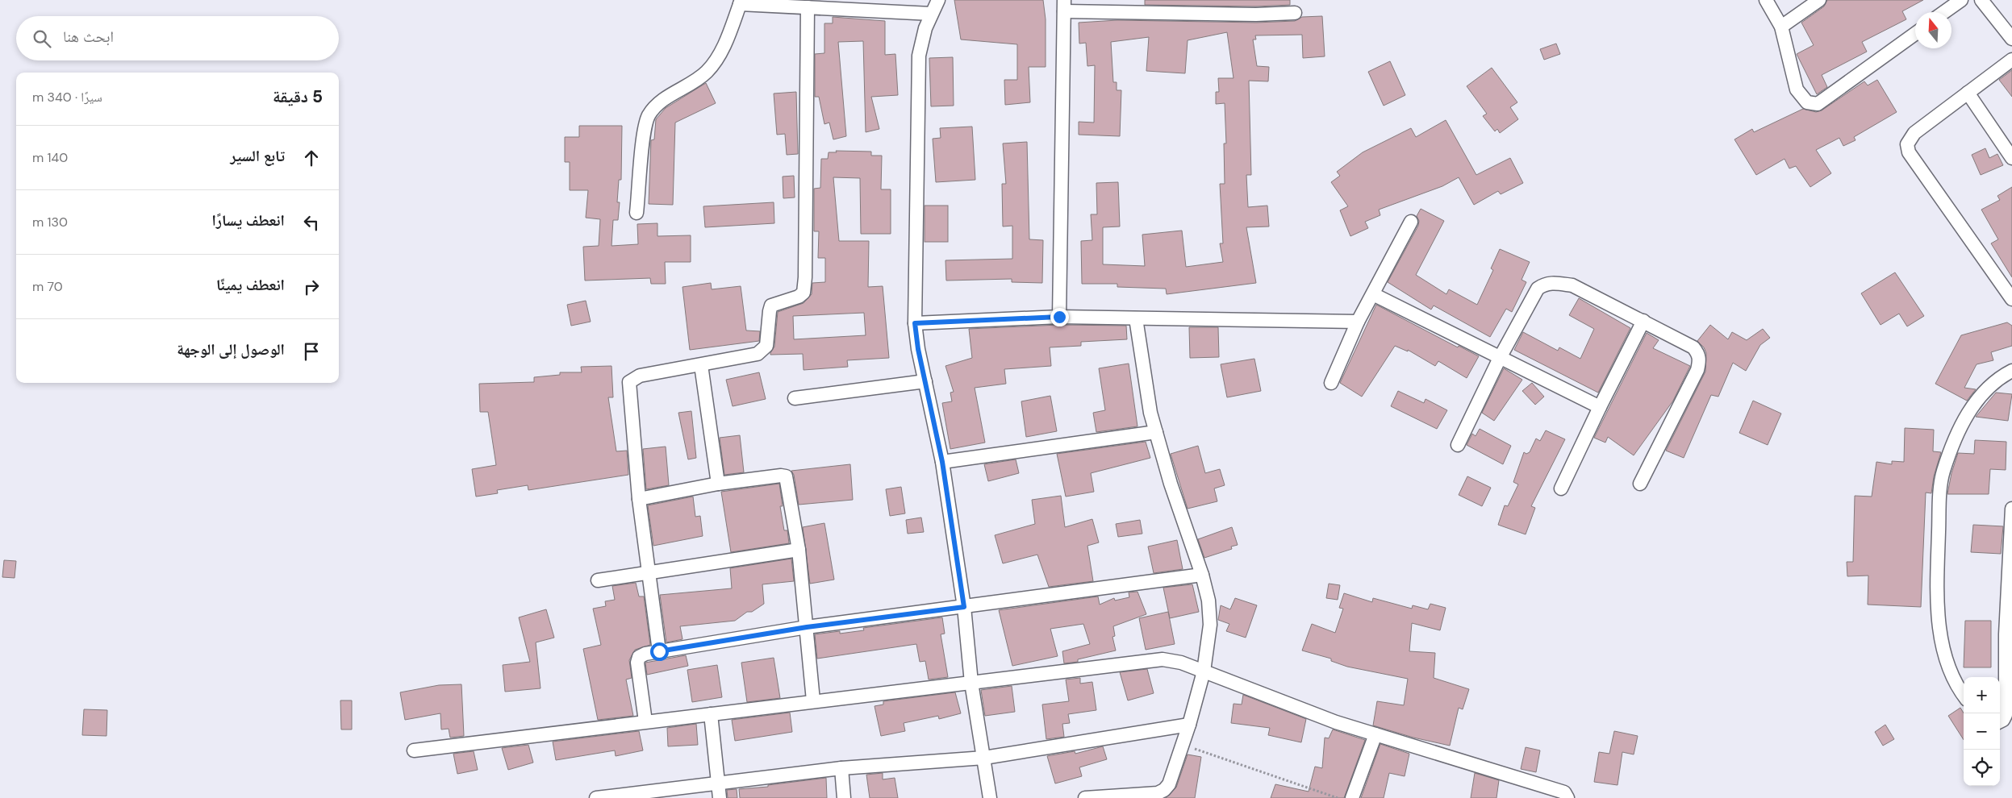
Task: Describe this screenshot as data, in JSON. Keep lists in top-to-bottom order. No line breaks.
{"north":"top","page":{"search":"ابحث هنا","heading":["5 دقيقة","سيرًا · 340 m"],"list":[["تابع السير","140 m"],["انعطف يسارًا","130 m"],["انعطف يمينًا","70 m"],"الوصول إلى الوجهة"],"map_buttons":["+","−"]}}
